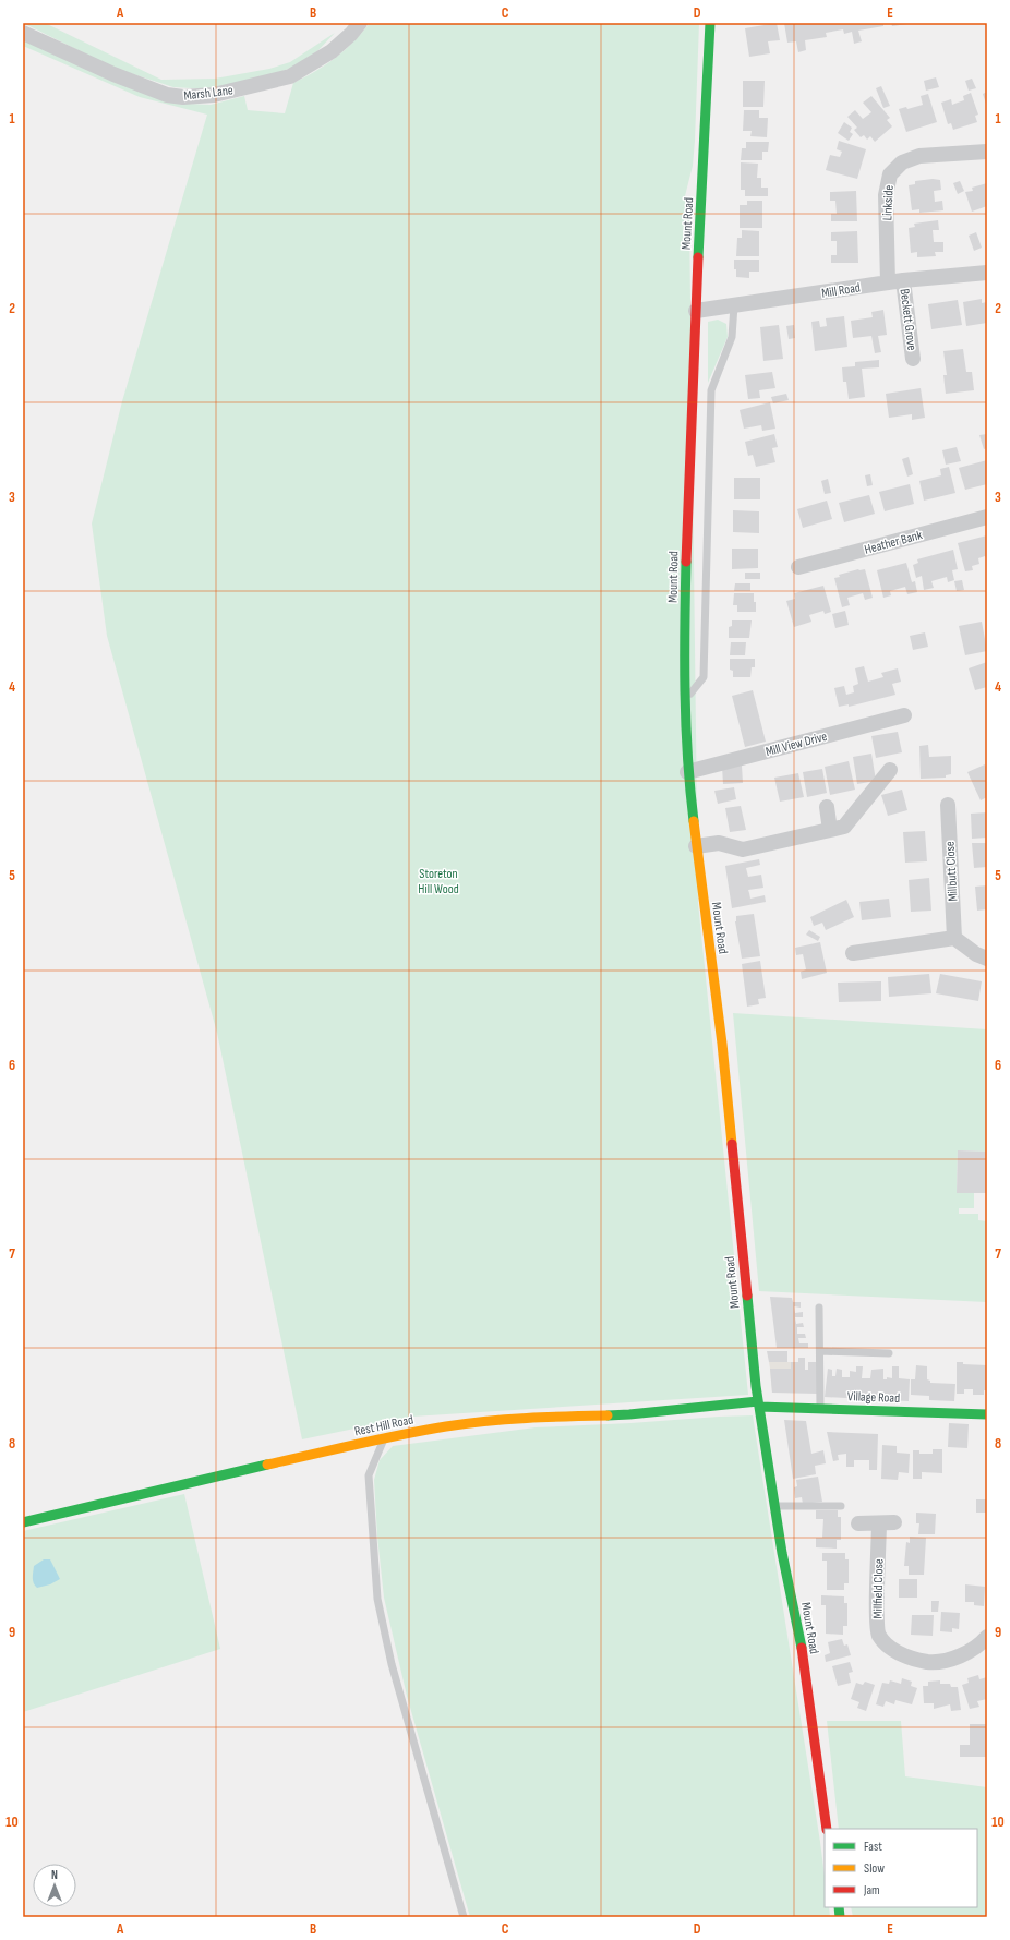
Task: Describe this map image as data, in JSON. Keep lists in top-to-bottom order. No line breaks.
{"streets":{"main road":["Mount Road","Village Road","Rest Hill Road"],"street":["Marsh Lane","Linkside","Mill Road","Beckett Grove","Heather Bank","Mill View Drive","Millbutt Close","Millfield Close"]},"crossings":[["Linkside","Mill Road"],["Mount Road","Mill Road"],["Mount Road","Mill View Drive"],["Mount Road","Village Road"],["Mount Road","Rest Hill Road"],["Mill Road","Beckett Grove"],["Village Road","Rest Hill Road"]],"parks":["Storeton Hill Wood"],"legend":["Fast","Slow","Jam"],"north":"top","grid":{"columns":["A","B","C","D","E"],"rows":["1","2","3","4","5","6","7","8","9","10"]}}
